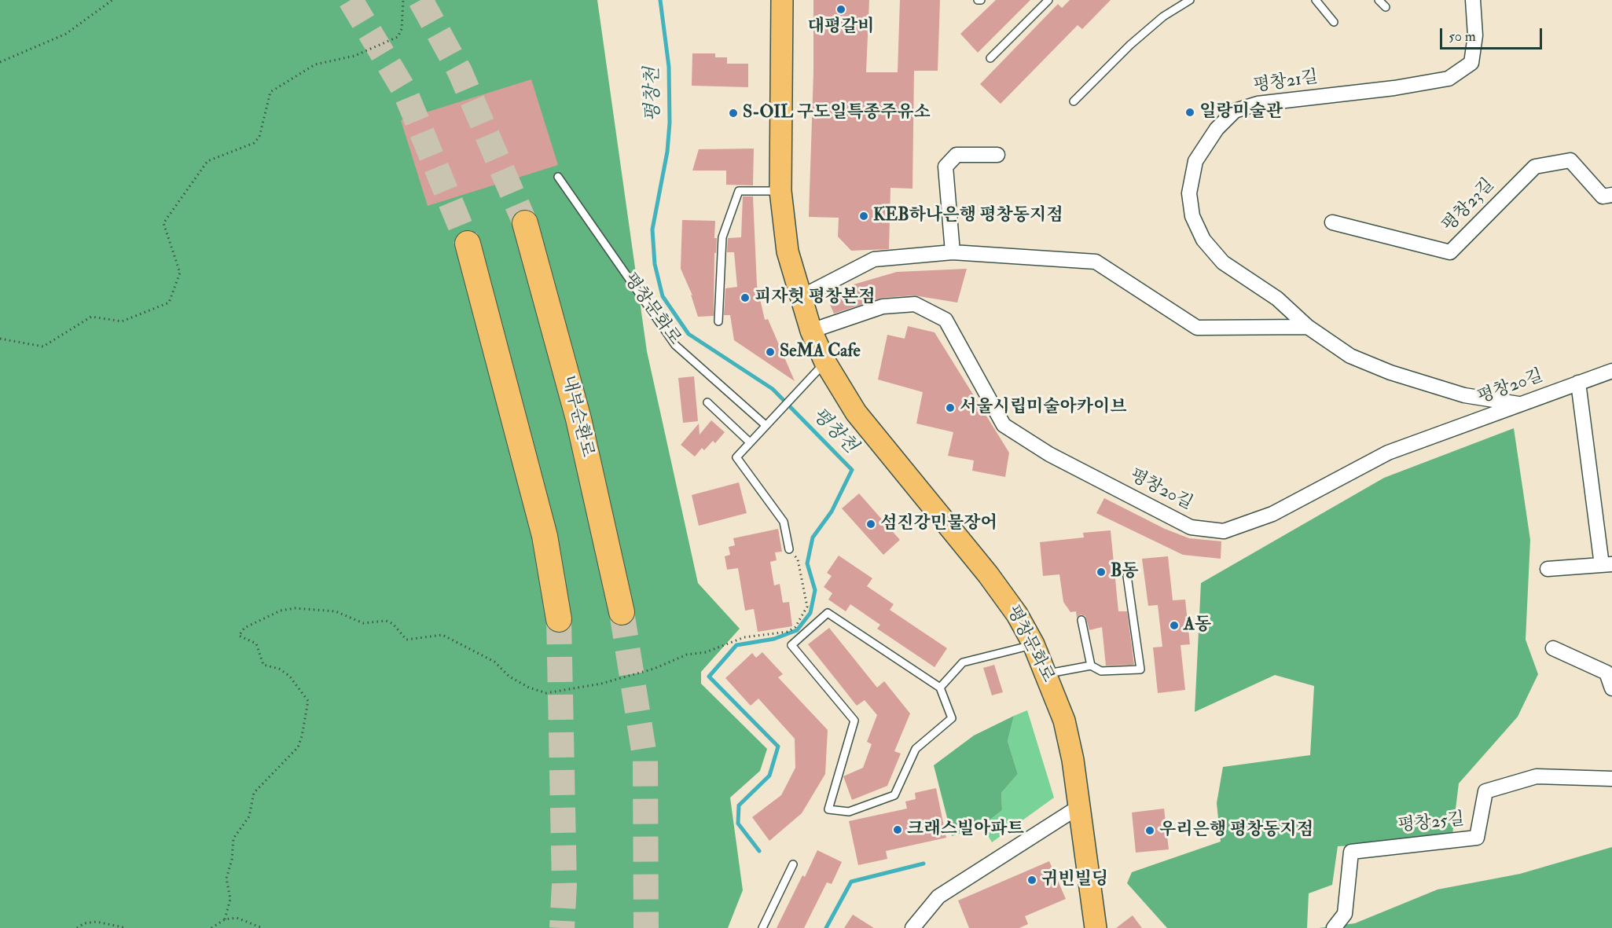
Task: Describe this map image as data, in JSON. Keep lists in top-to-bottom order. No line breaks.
{"streets":{"highway":["내부순환로"],"main road":["평창문화로"],"street":["평창21길","평창23길","평창20길","평창25길"]},"crossings":[["평창21길","평창20길"],["평창문화로","평창20길"]],"water":["평창천"],"places":["대평갈비","일랑미술관","S-OIL 구도일특종주유소","KEB하나은행 평창동지점","피자헛 평창본점","SeMA Cafe","서울시립미술아카이브","섬진강민물장어","B동","A동","크래스빌아파트","우리은행 평창동지점","귀빈빌딩"],"scale_bar":"50 m"}
